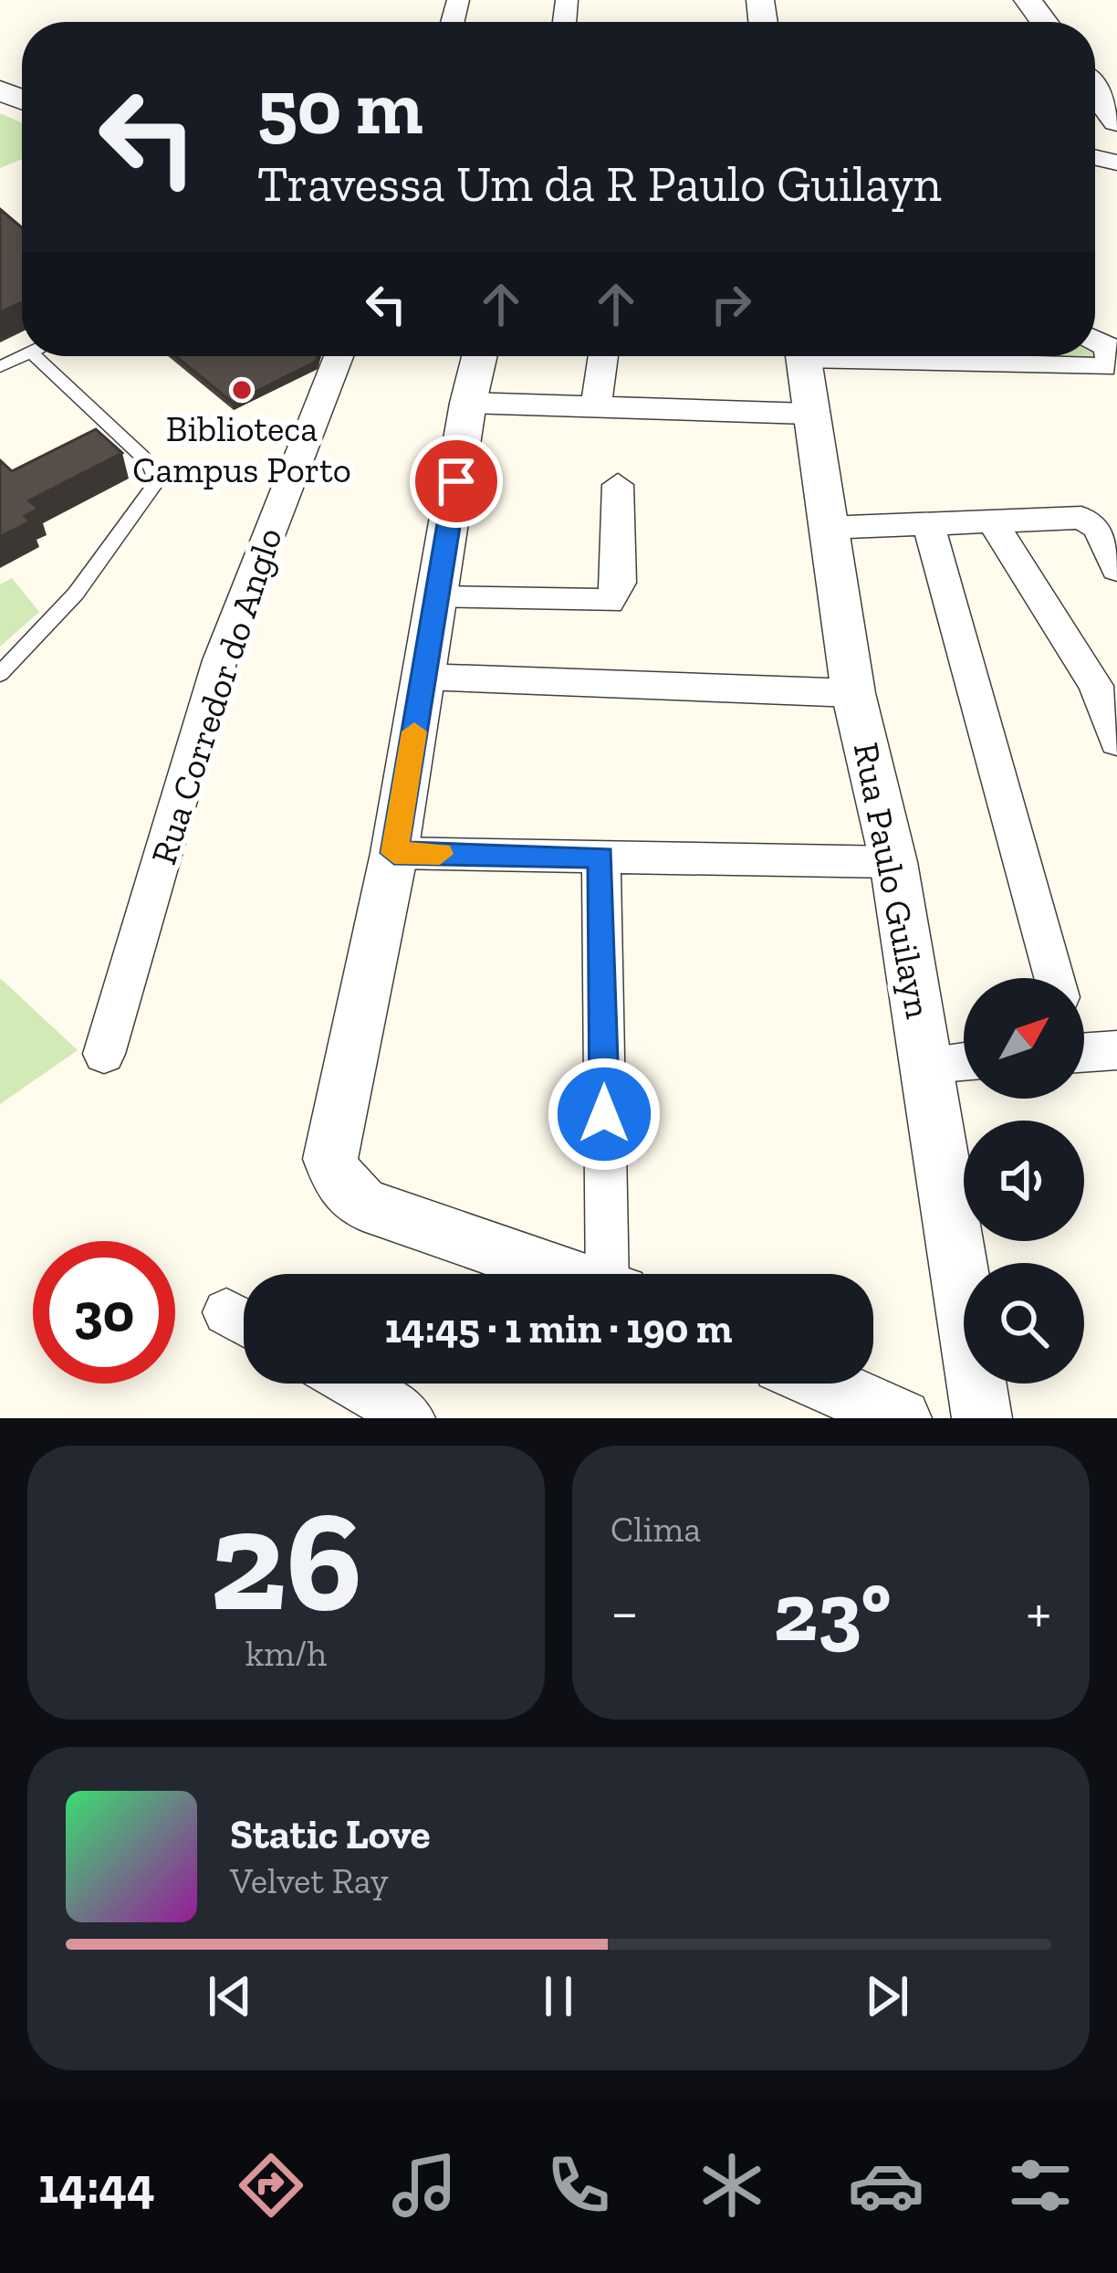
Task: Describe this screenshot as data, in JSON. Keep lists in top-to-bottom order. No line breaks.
{"streets":{"street":["Rua Corredor do Anglo","Rua Paulo Guilayn"]},"places":["Biblioteca Campus Porto"],"north":"top right","page":{"turn":["50 m","Travessa Um da R Paulo Guilayn"],"limit":"30","trip":"14:45 · 1 min · 190 m","tile":[["26","km/h"],"Clima"],"heat":["−","23°","+"],"song":["Static Love","Velvet Ray"],"tabs":"14:44"}}
